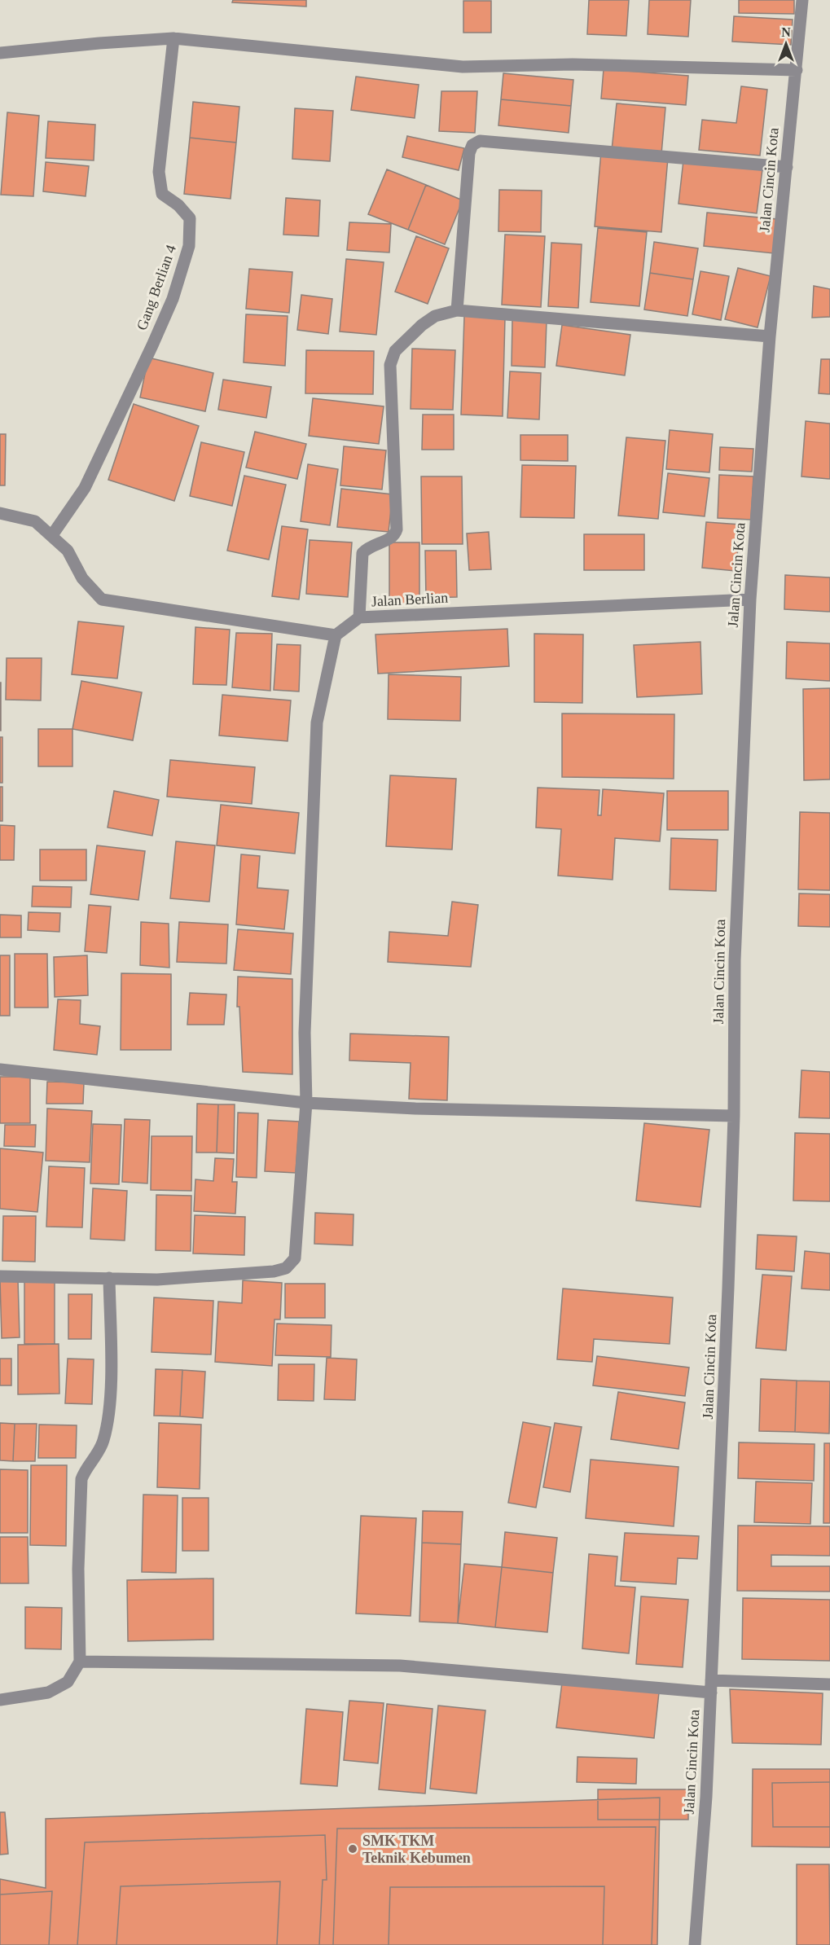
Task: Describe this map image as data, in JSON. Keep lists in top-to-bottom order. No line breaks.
{"streets":{"street":["Jalan Cincin Kota","Gang Berlian 4","Jalan Berlian"]},"crossings":[["Jalan Cincin Kota","Jalan Berlian"]],"places":["SMK TKM Teknik Kebumen"],"north":"top"}
